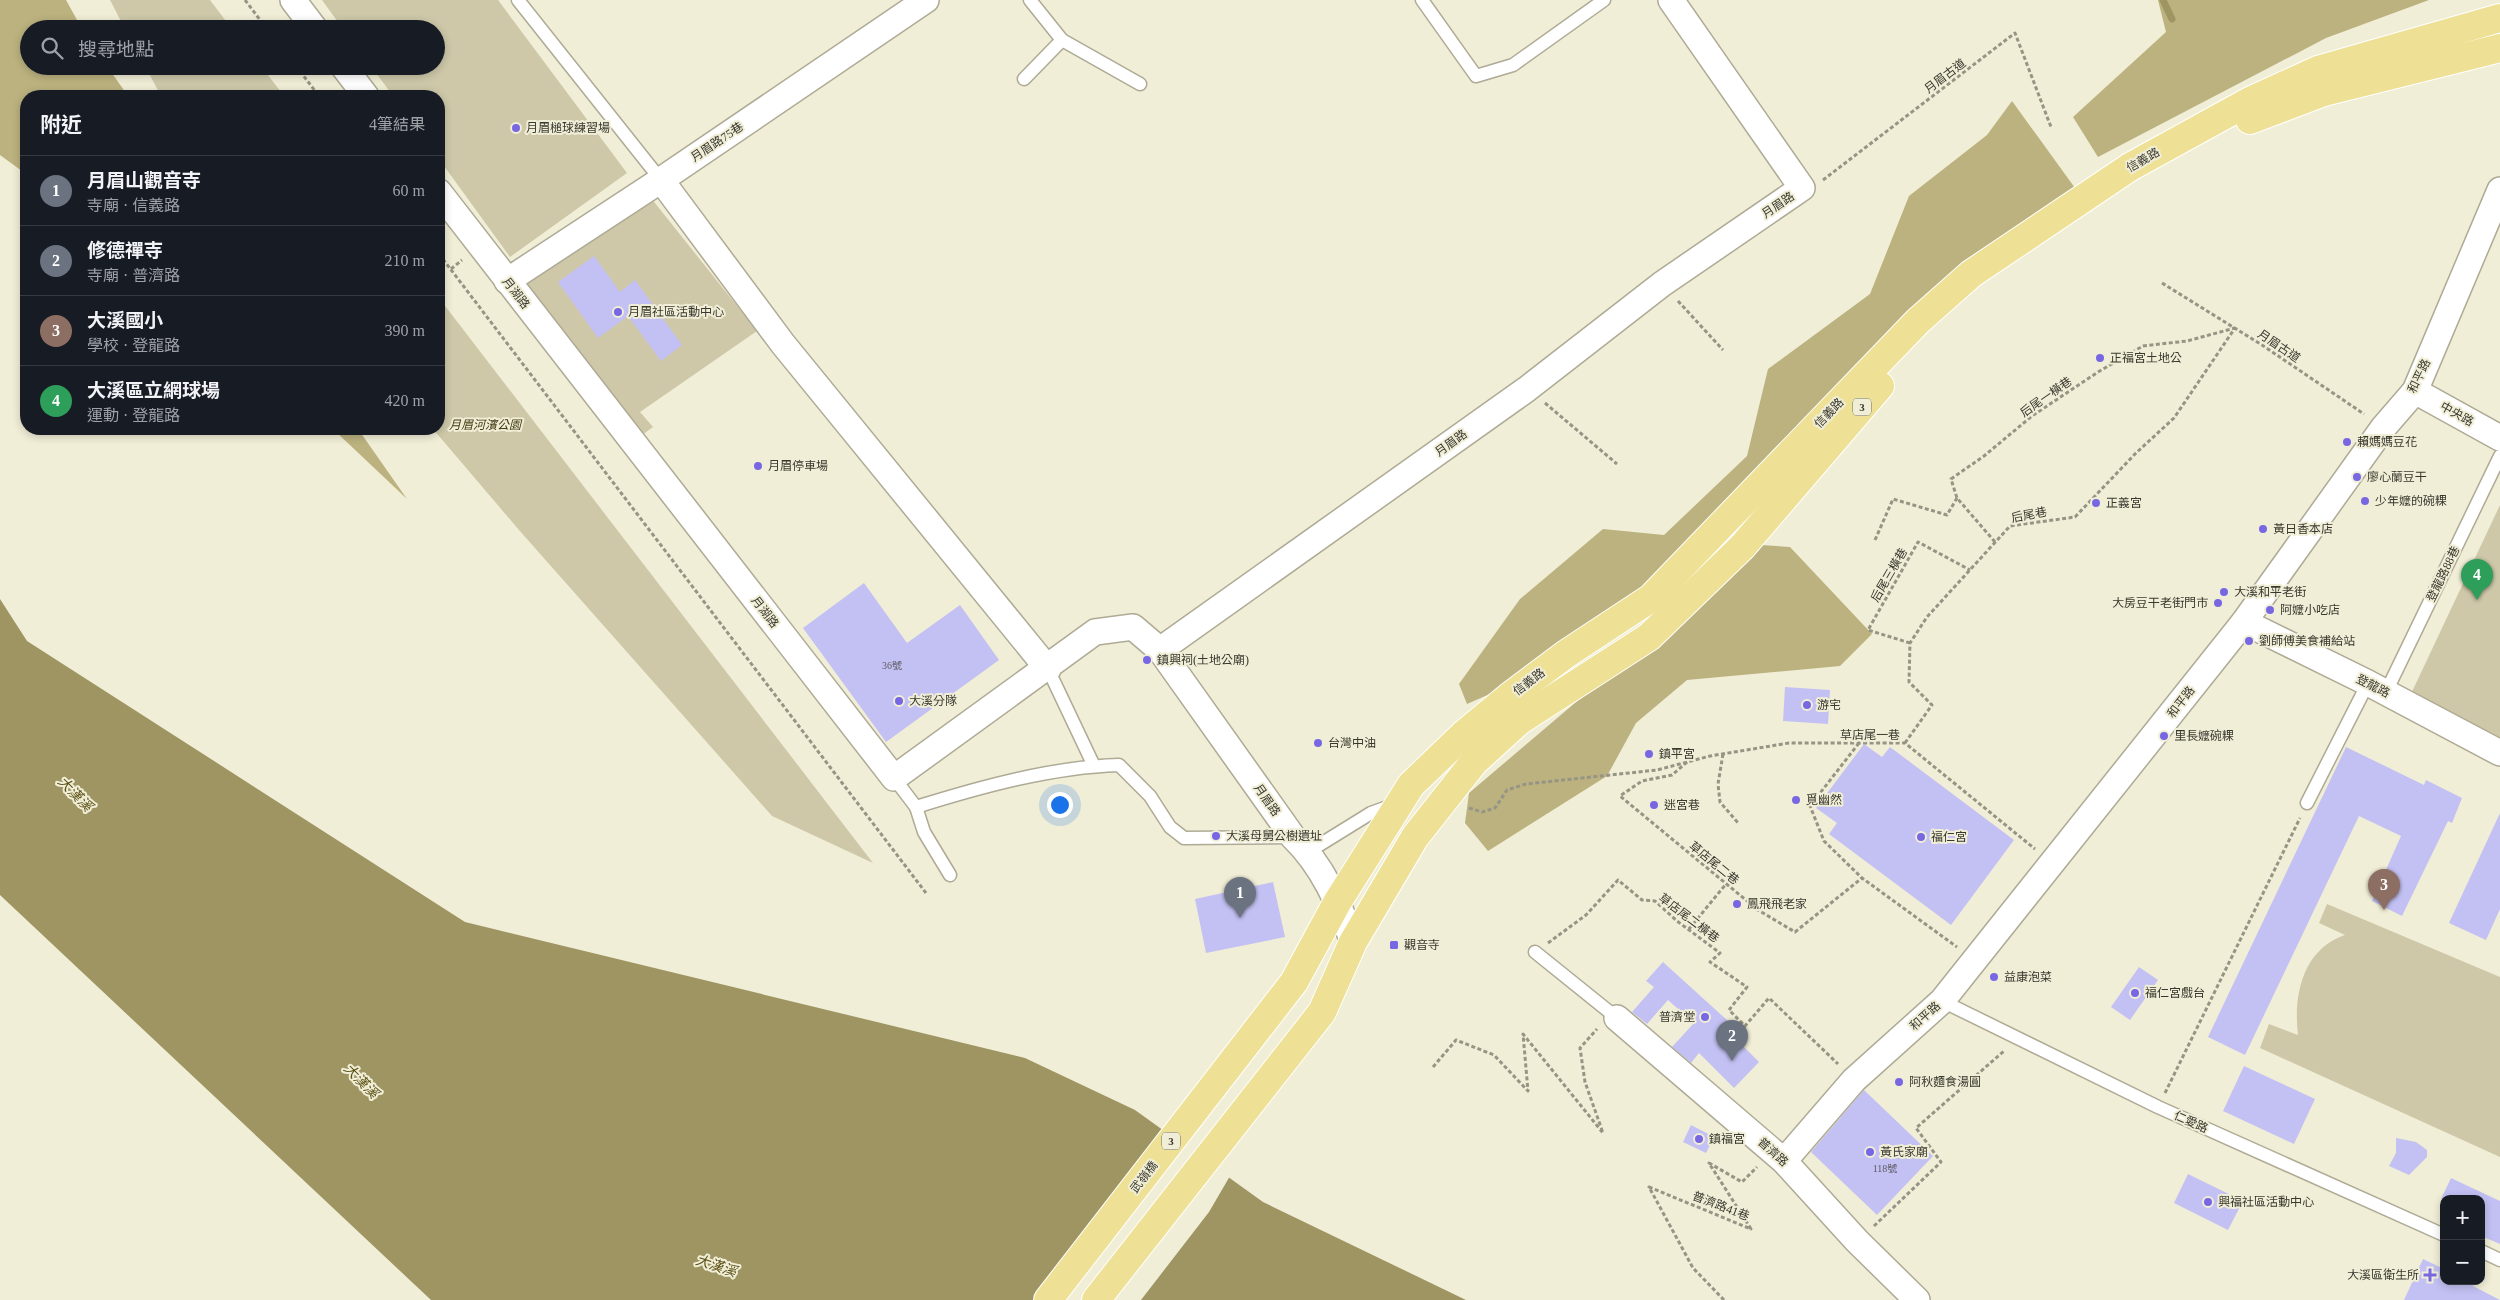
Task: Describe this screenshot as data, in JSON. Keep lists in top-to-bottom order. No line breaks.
{"streets":{"main road":["信義路","3","武嶺橋"],"street":["月眉路75巷","月眉路","月湖路","和平路","中央路","登龍路","普濟路"],"lane":["登龍路88巷","仁愛路"],"path":["月眉古道","后尾一橫巷","后尾巷","后尾三橫巷","草店尾一巷","草店尾二巷","草店尾二橫巷","普濟路41巷"]},"crossings":[["月眉古道","月眉路"],["月眉古道","和平路"],["月眉古道","后尾一橫巷"],["月眉古道","后尾巷"],["月眉路75巷","月湖路"],["信義路","月眉路"],["信義路","武嶺橋"],["和平路","中央路"],["和平路","登龍路"],["和平路","草店尾一巷"],["和平路","草店尾二橫巷"],["和平路","仁愛路"],["和平路","普濟路"],["和平路","普濟路41巷"],["后尾一橫巷","后尾巷"],["后尾巷","后尾三橫巷"],["登龍路88巷","登龍路"],["草店尾一巷","草店尾二巷"],["普濟路","普濟路41巷"]],"water":["大漢溪"],"parks":["月眉河濱公園"],"places":{"other":["月眉槌球練習場","月眉社區活動中心","正福宮土地公","賴媽媽豆花","月眉停車場","廖心蘭豆干","少年嬤的碗粿","正義宮","黃日香本店","大溪和平老街","大房豆干老街門市","阿嬤小吃店","劉師傅美食補給站","鎮興祠(土地公廟)","大溪分隊","游宅","里長嬤碗粿","台灣中油","鎮平宮","覓幽然","迷宮巷","大溪母舅公樹遺址","福仁宮","鳳飛飛老家","益康泡菜","福仁宮戲台","普濟堂","阿秋麵食湯圓","鎮福宮","黃氏家廟","興福社區活動中心"],"transit":["觀音寺"],"health":["大溪區衛生所"]},"house_numbers":["36號","118號"],"page":{"search":"搜尋地點","heading":["附近","4筆結果"],"list":[{"mark":"1","name":"月眉山觀音寺","note":"寺廟 · 信義路","value":"60 m"},{"mark":"2","name":"修德禪寺","note":"寺廟 · 普濟路","value":"210 m"},{"mark":"3","name":"大溪國小","note":"學校 · 登龍路","value":"390 m"},{"mark":"4","name":"大溪區立網球場","note":"運動 · 登龍路","value":"420 m"}],"pins":["4","3","1","2"],"map_buttons":["+","−"]}}
